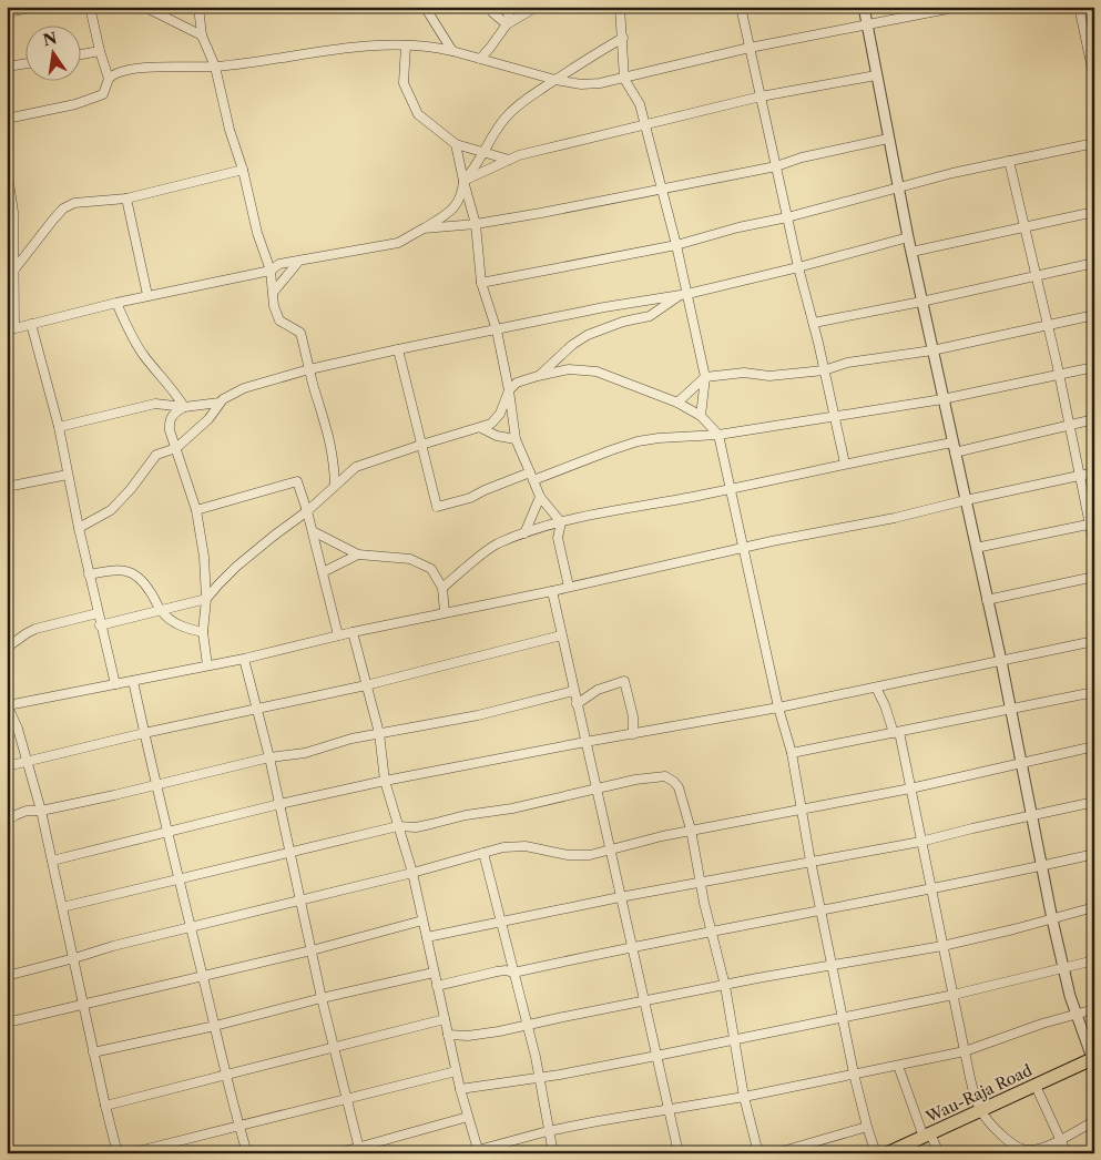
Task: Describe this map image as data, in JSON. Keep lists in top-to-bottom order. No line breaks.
{"streets":{"main road":["Wau-Raja Road"]},"north":"top"}
